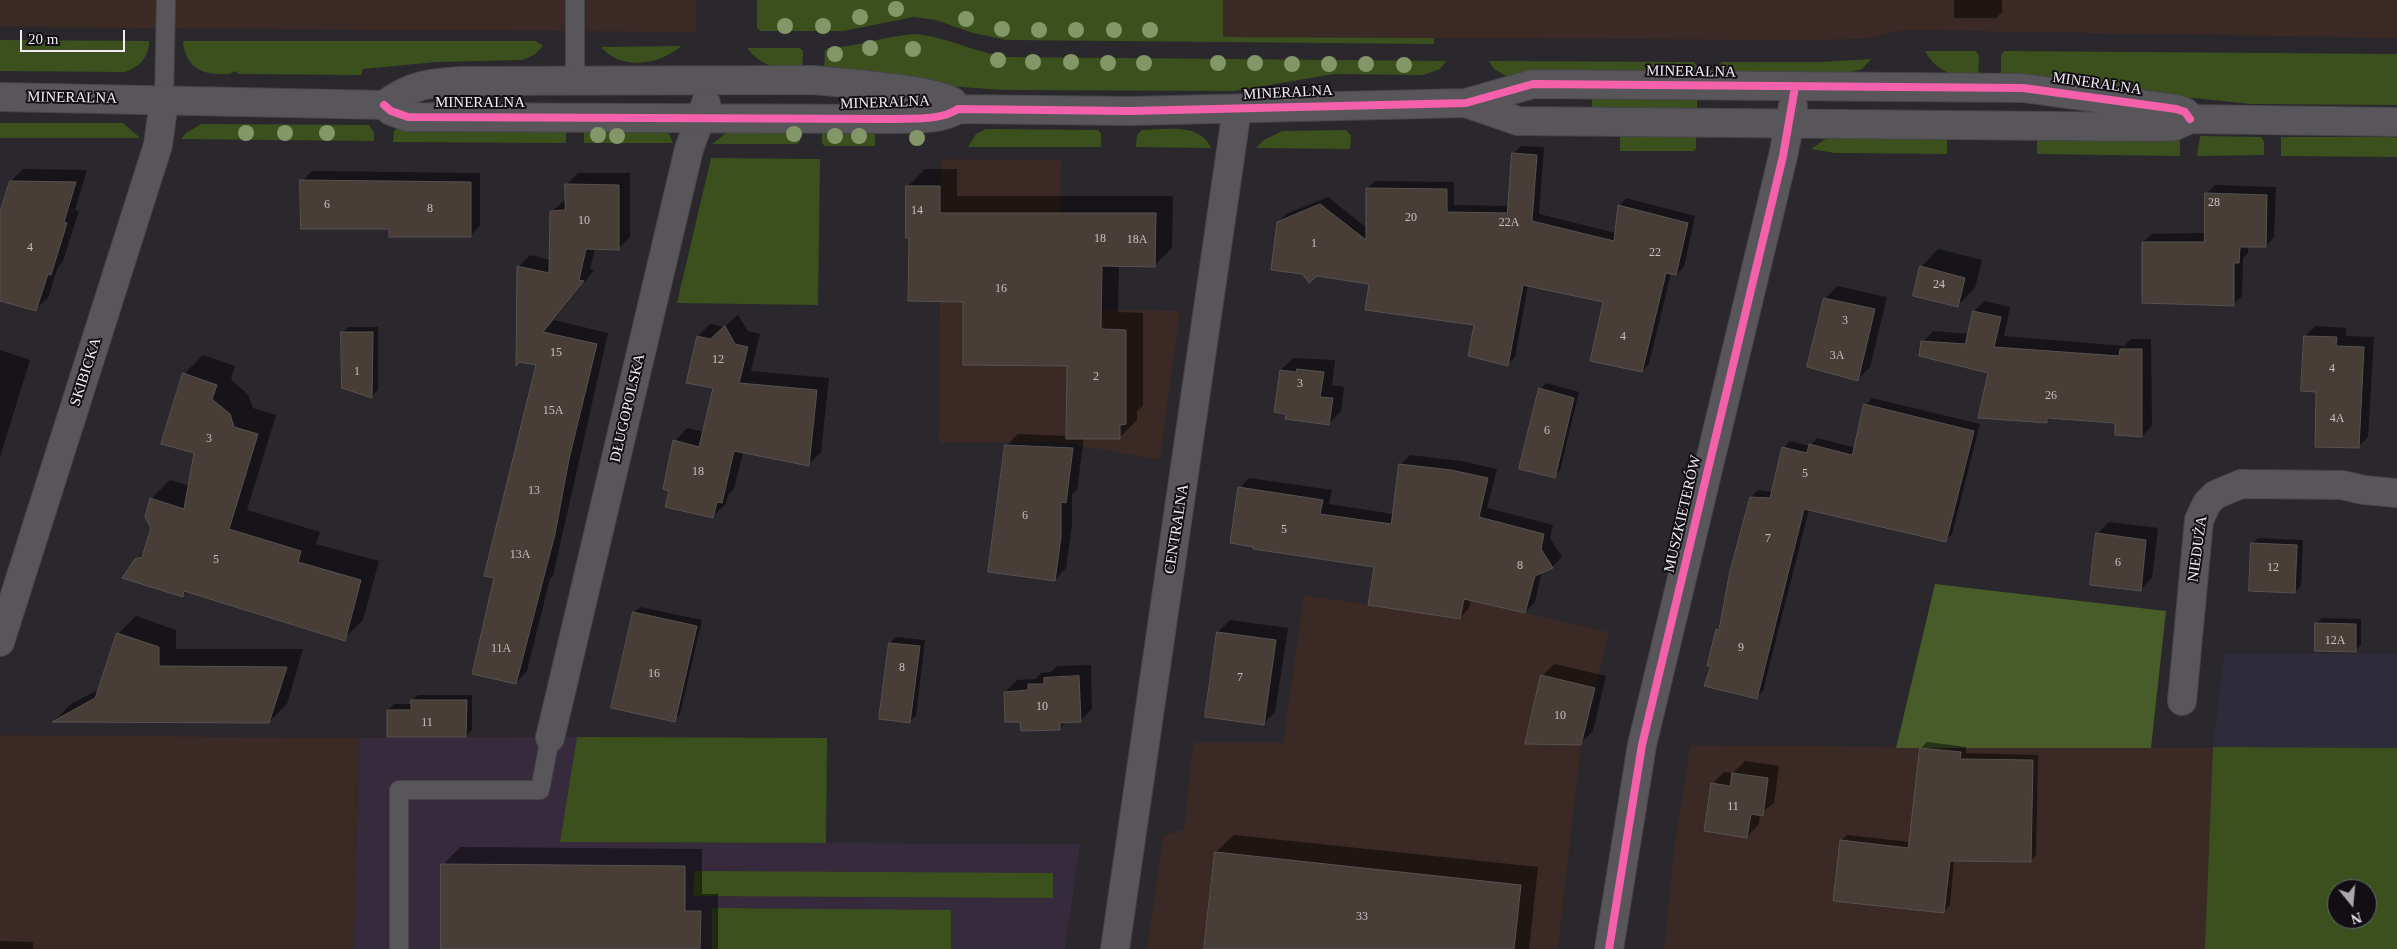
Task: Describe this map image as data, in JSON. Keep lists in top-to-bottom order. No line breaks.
{"streets":{"street":["MINERALNA","SKIBICKA","DŁUGOPOLSKA","MUSZKIETERÓW","CENTRALNA","NIEDUŻA"]},"crossings":[["MINERALNA","SKIBICKA"],["MINERALNA","DŁUGOPOLSKA"],["MINERALNA","MUSZKIETERÓW"],["MINERALNA","CENTRALNA"]],"house_numbers":["28","6","8","14","20","10","22A","18","18A","1","4","22","24","16","3","4","15","3A","12","4","1","2","3","26","15A","4A","6","3","18","5","13","6","5","7","13A","5","6","8","12","12A","9","11A","8","16","7","10","10","11","11","33"],"scale_bar":"20 m","north":"bottom"}
